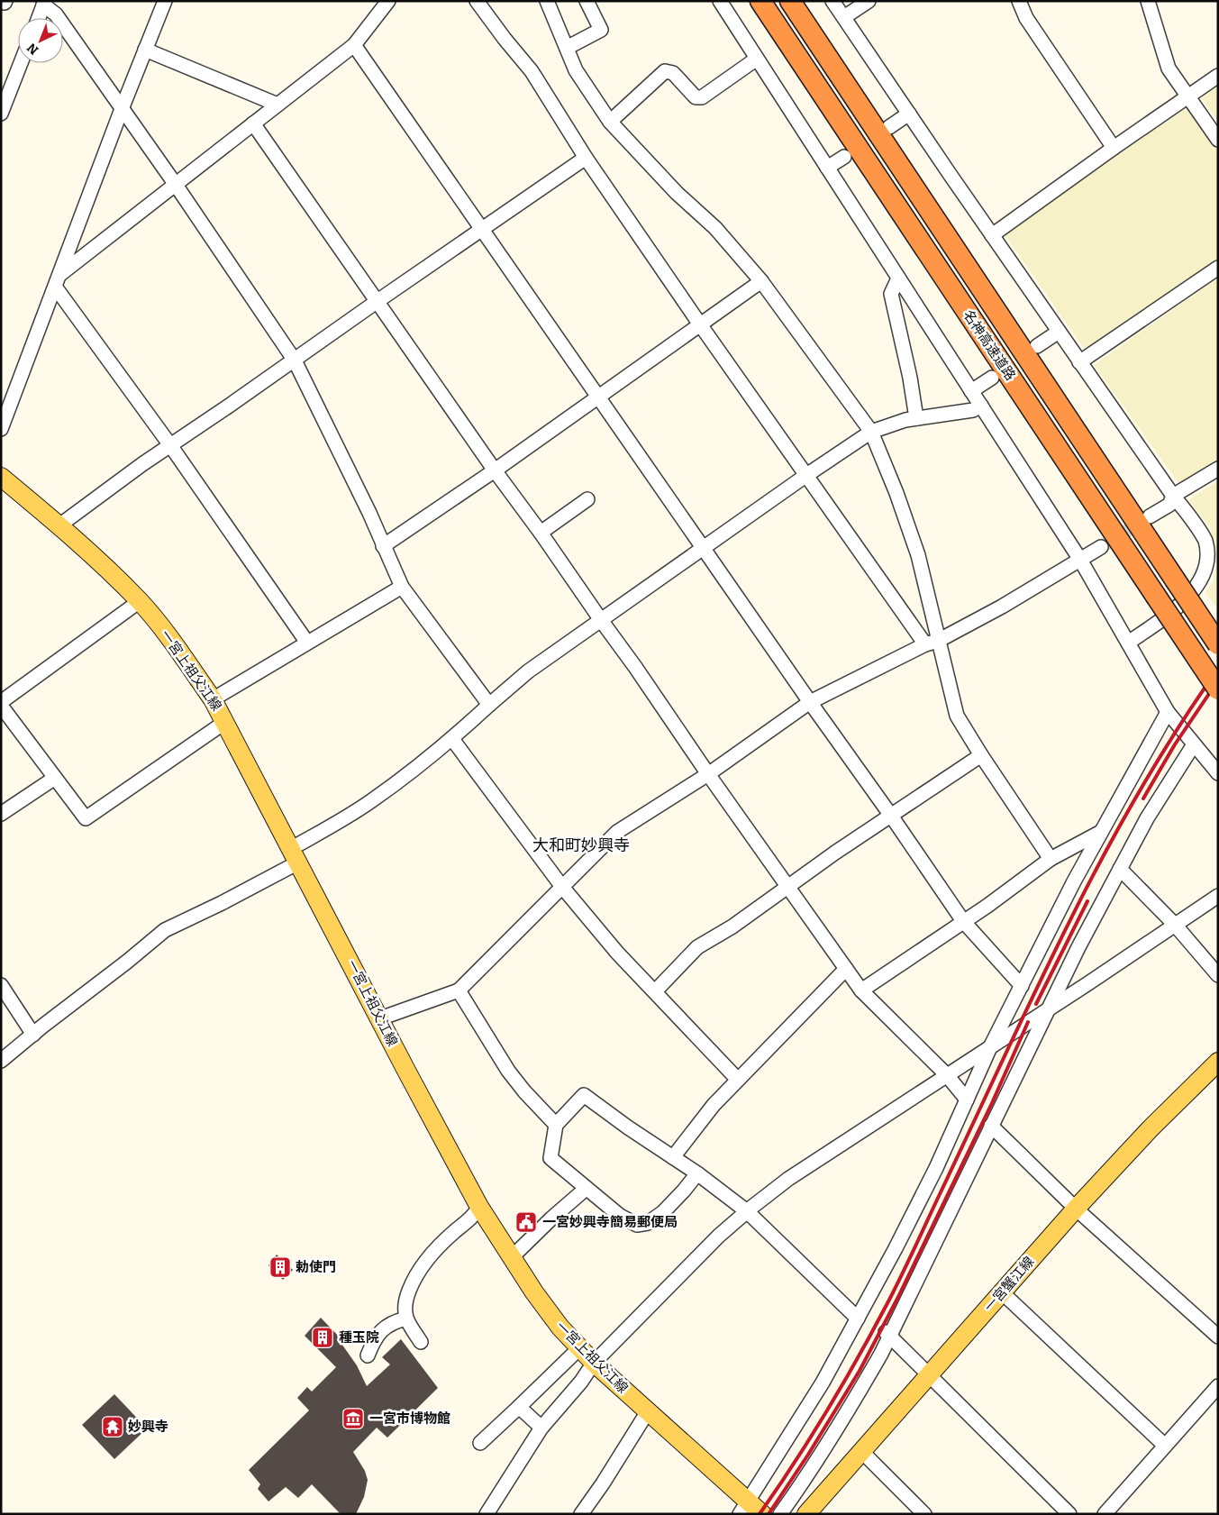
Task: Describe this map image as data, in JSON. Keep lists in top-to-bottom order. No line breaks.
{"streets":{"highway":["名神高速道路"],"main road":["一宮上祖父江線","一宮蟹江線"]},"districts":["大和町妙興寺"],"places":{"public building":["一宮妙興寺簡易郵便局"],"building":["勅使門","種玉院"],"museum":["一宮市博物館"],"temple":["妙興寺"]},"north":"bottom left"}
